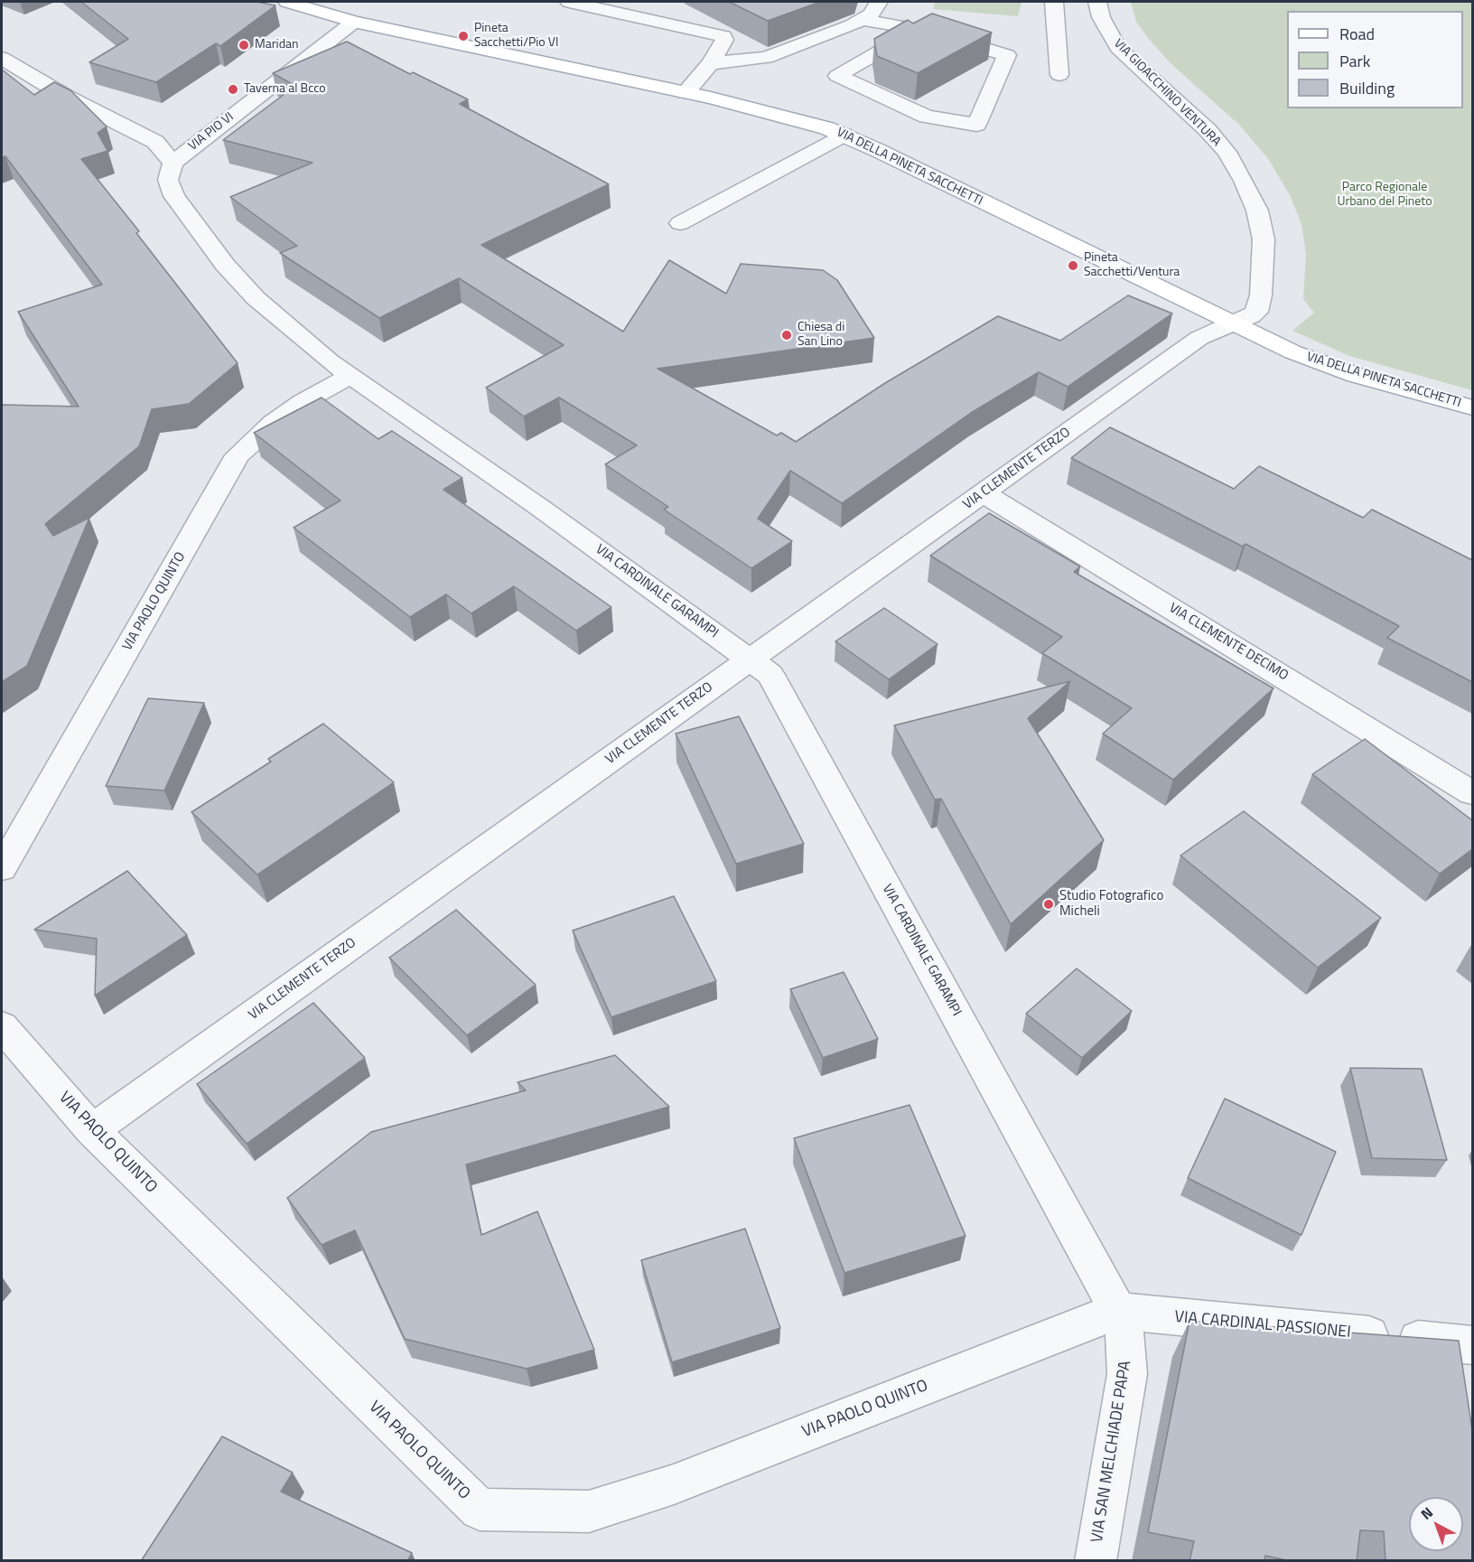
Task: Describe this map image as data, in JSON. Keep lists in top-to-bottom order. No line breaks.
{"streets":{"main road":["VIA DELLA PINETA SACCHETTI"],"street":["VIA GIOACCHINO VENTURA","VIA PIO VI","VIA CLEMENTE TERZO","VIA CARDINALE GARAMPI","VIA PAOLO QUINTO","VIA CLEMENTE DECIMO","VIA CARDINAL PASSIONEI","VIA SAN MELCHIADE PAPA"]},"crossings":[["VIA GIOACCHINO VENTURA","VIA DELLA PINETA SACCHETTI"],["VIA GIOACCHINO VENTURA","VIA CLEMENTE TERZO"],["VIA PIO VI","VIA DELLA PINETA SACCHETTI"],["VIA PIO VI","VIA CARDINALE GARAMPI"],["VIA DELLA PINETA SACCHETTI","VIA CLEMENTE TERZO"],["VIA CLEMENTE TERZO","VIA CARDINALE GARAMPI"],["VIA CLEMENTE TERZO","VIA PAOLO QUINTO"],["VIA CLEMENTE TERZO","VIA CLEMENTE DECIMO"],["VIA CARDINALE GARAMPI","VIA PAOLO QUINTO"],["VIA CARDINALE GARAMPI","VIA CARDINAL PASSIONEI"],["VIA CARDINALE GARAMPI","VIA SAN MELCHIADE PAPA"],["VIA PAOLO QUINTO","VIA CARDINAL PASSIONEI"],["VIA PAOLO QUINTO","VIA SAN MELCHIADE PAPA"],["VIA CARDINAL PASSIONEI","VIA SAN MELCHIADE PAPA"]],"parks":["Parco Regionale Urbano del Pineto"],"places":["Pineta Sacchetti/Pio VI","Maridan","Taverna al Bcco","Pineta Sacchetti/Ventura","Chiesa di San Lino","Studio Fotografico Micheli"],"legend":["Road","Park","Building"],"north":"top left"}
